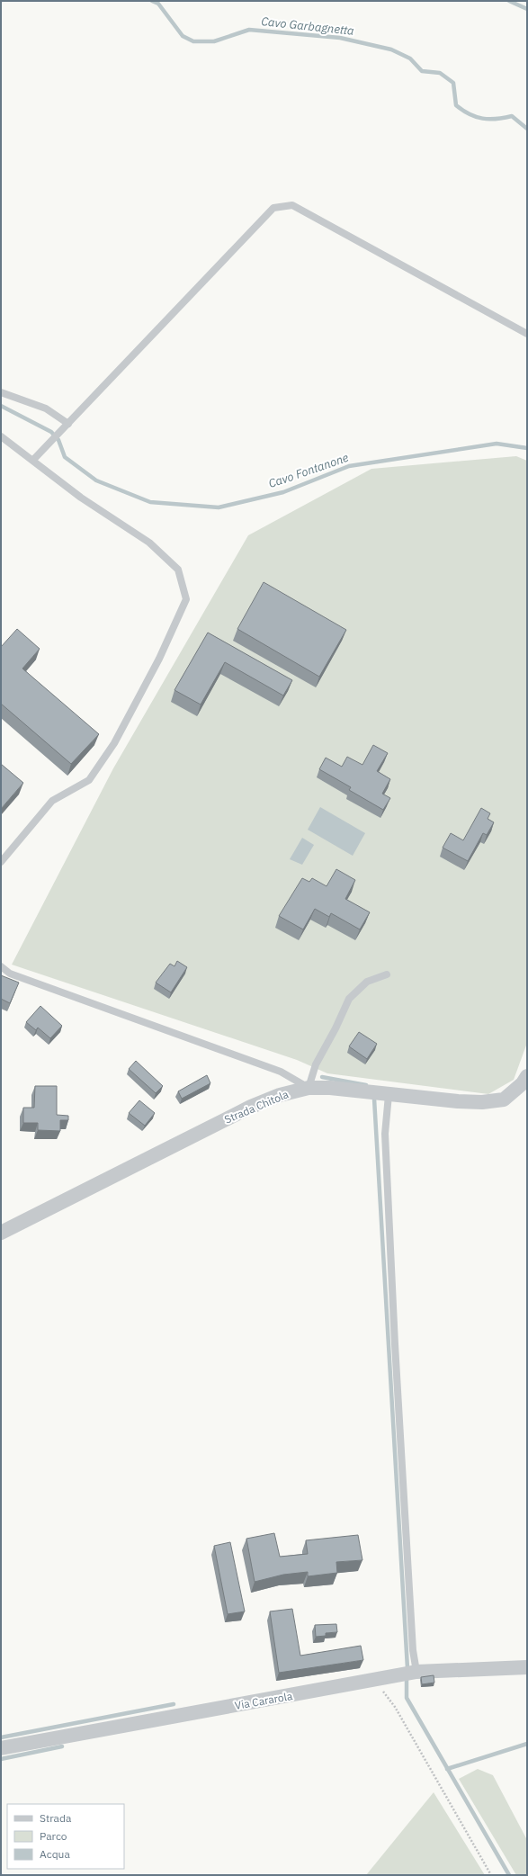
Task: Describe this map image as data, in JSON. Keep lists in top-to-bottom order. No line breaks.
{"streets":{"street":["Strada Chitola","Via Cararola"]},"water":["Cavo Garbagnetta","Cavo Fontanone"],"legend":["Strada","Parco","Acqua"]}
